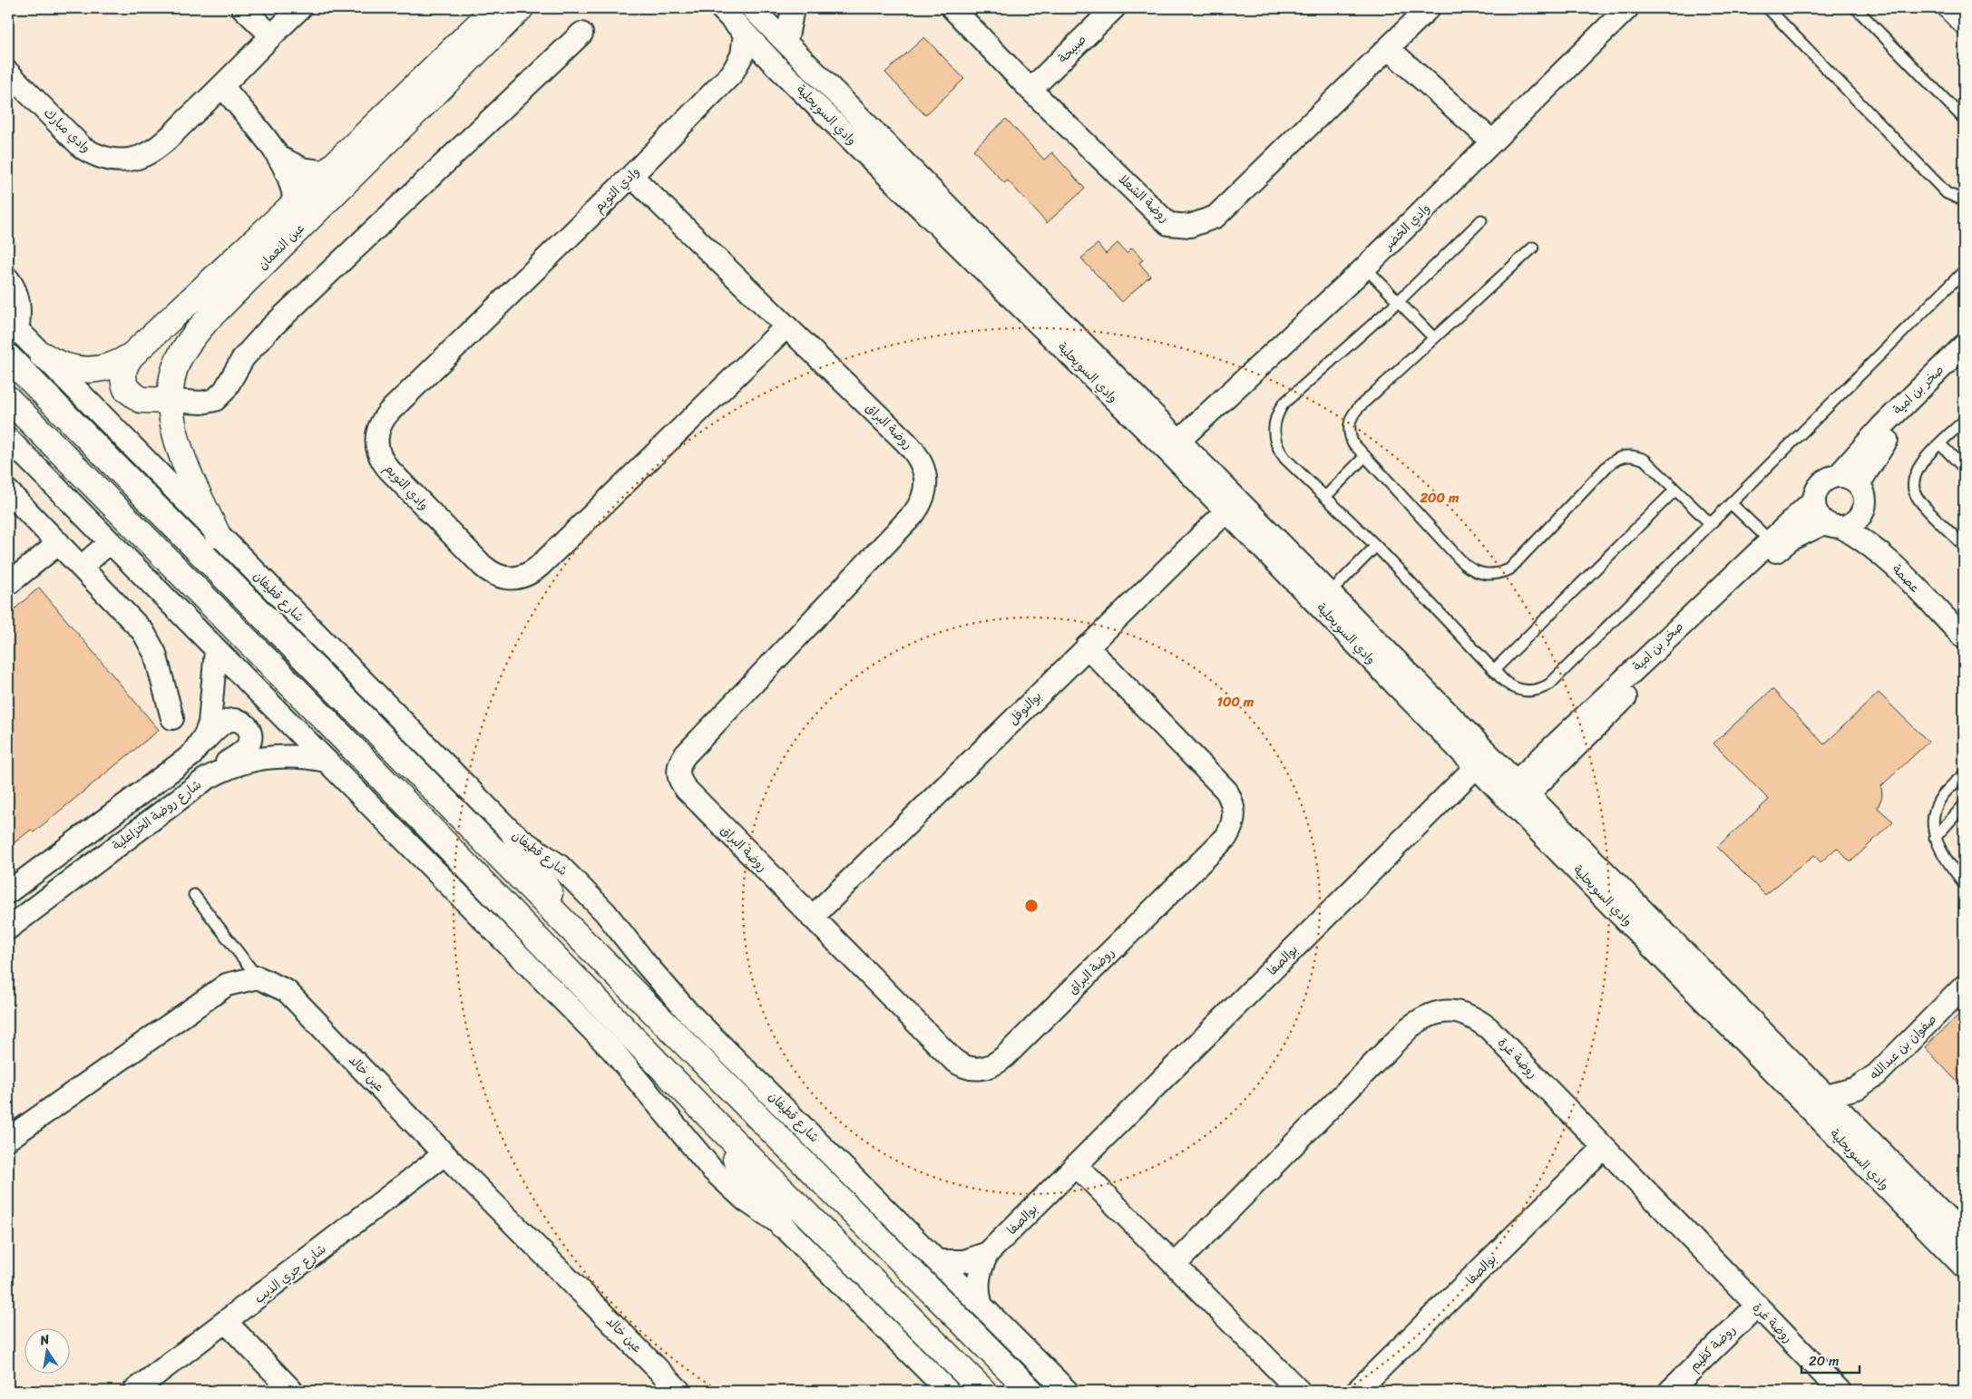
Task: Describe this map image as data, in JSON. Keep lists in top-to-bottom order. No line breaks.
{"streets":{"street":["صبيحة","وادي السويحلية","وادي مبارك","وادي التويم","روضة الشعلا","وادي الخضر","عين النعمان","صخر بن امية","روضة البراق","عصمة","شارع قطيفان","بوالنوفل","شارع روضة الخزاعلية","بوالصفا","صفوان بن عبدالله","روضة غرة","عين خالد","شارع جري الذيب","روضة كظيم"]},"crossings":[["صبيحة","روضة الشعلا"],["وادي السويحلية","وادي التويم"],["وادي السويحلية","وادي الخضر"],["وادي السويحلية","صخر بن امية"],["وادي السويحلية","بوالنوفل"],["وادي السويحلية","بوالصفا"],["وادي السويحلية","صفوان بن عبدالله"],["وادي التويم","روضة البراق"],["عين النعمان","شارع قطيفان"],["صخر بن امية","عصمة"],["روضة البراق","بوالنوفل"],["شارع قطيفان","بوالصفا"],["بوالصفا","روضة غرة"],["روضة غرة","روضة كظيم"],["عين خالد","شارع جري الذيب"]],"scale_bar":"20 m","north":"top","rings":["200 m","100 m"]}
